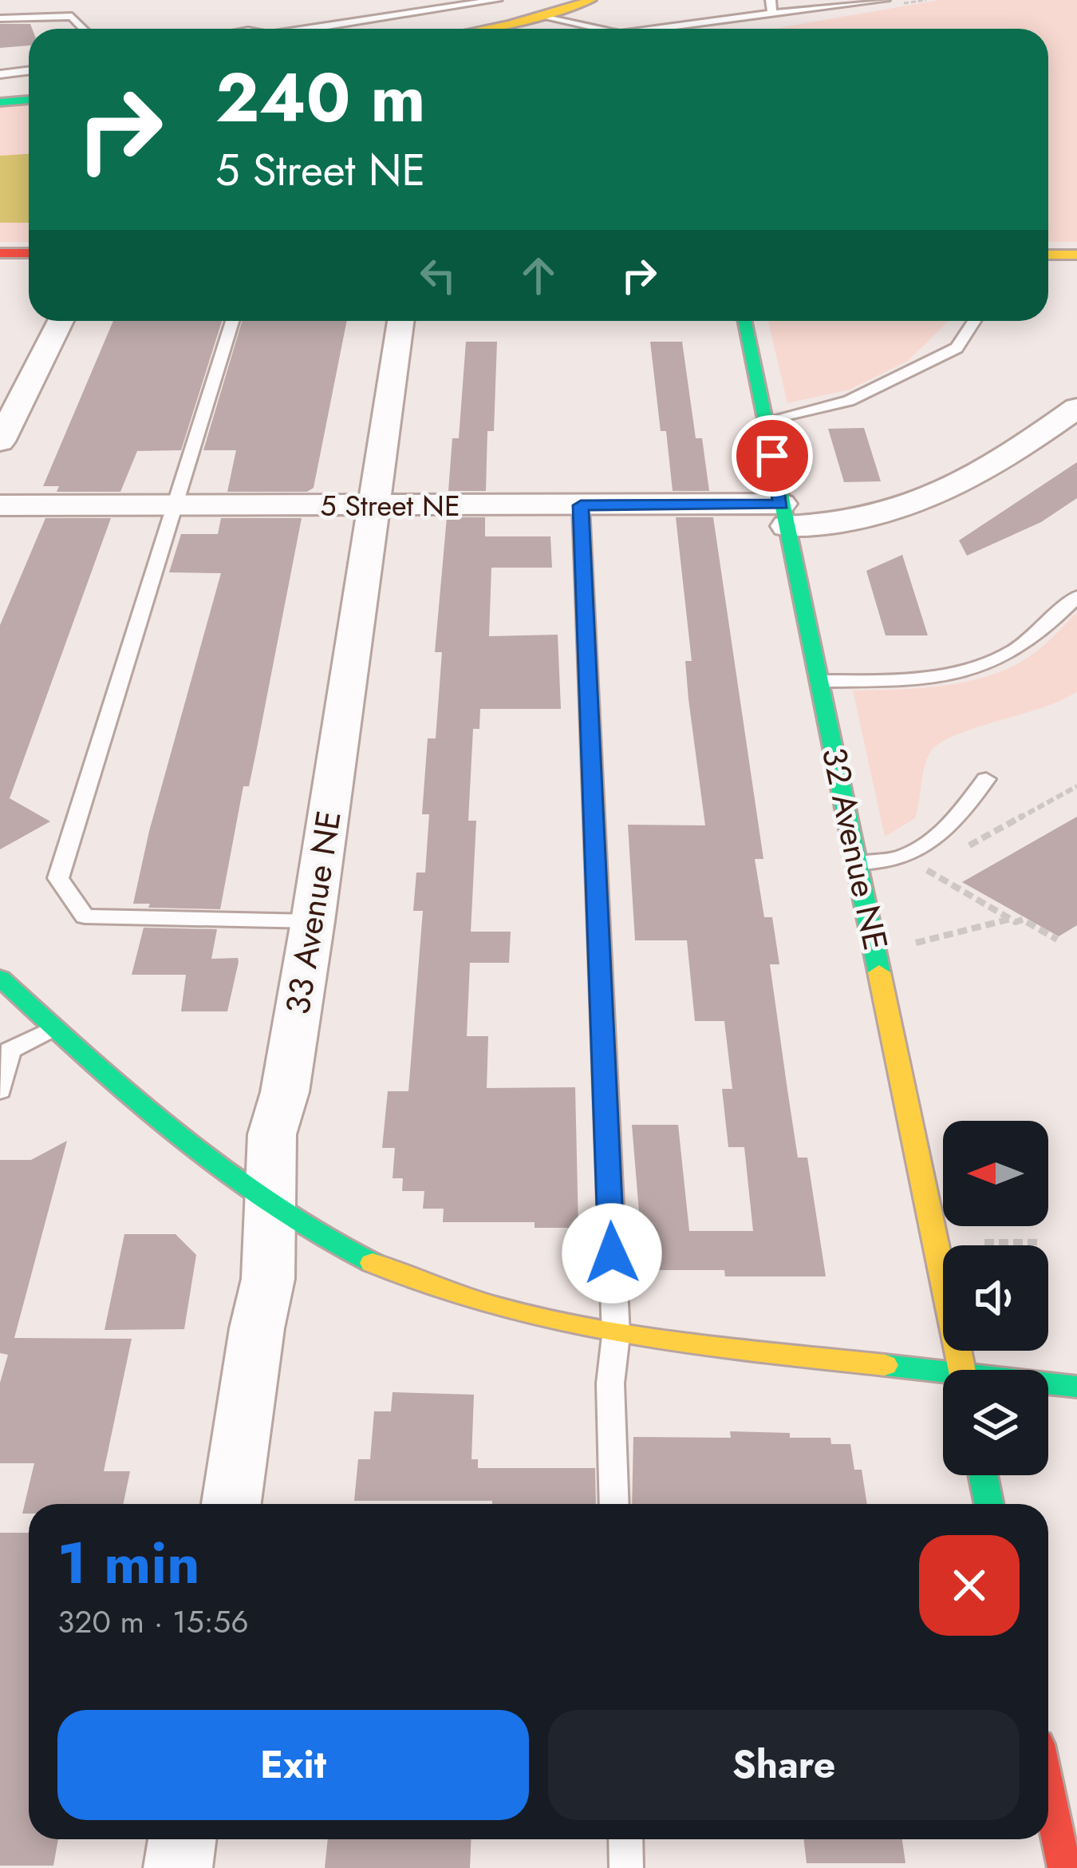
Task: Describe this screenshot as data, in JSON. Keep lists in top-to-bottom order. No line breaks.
{"streets":{"street":["5 Street NE","32 Avenue NE","33 Avenue NE"]},"crossings":[["5 Street NE","32 Avenue NE"],["5 Street NE","33 Avenue NE"]],"north":"left","page":{"turn":["240 m","5 Street NE"],"heading":["1 min","320 m · 15:56"],"buttons":["Exit","Share"]}}
